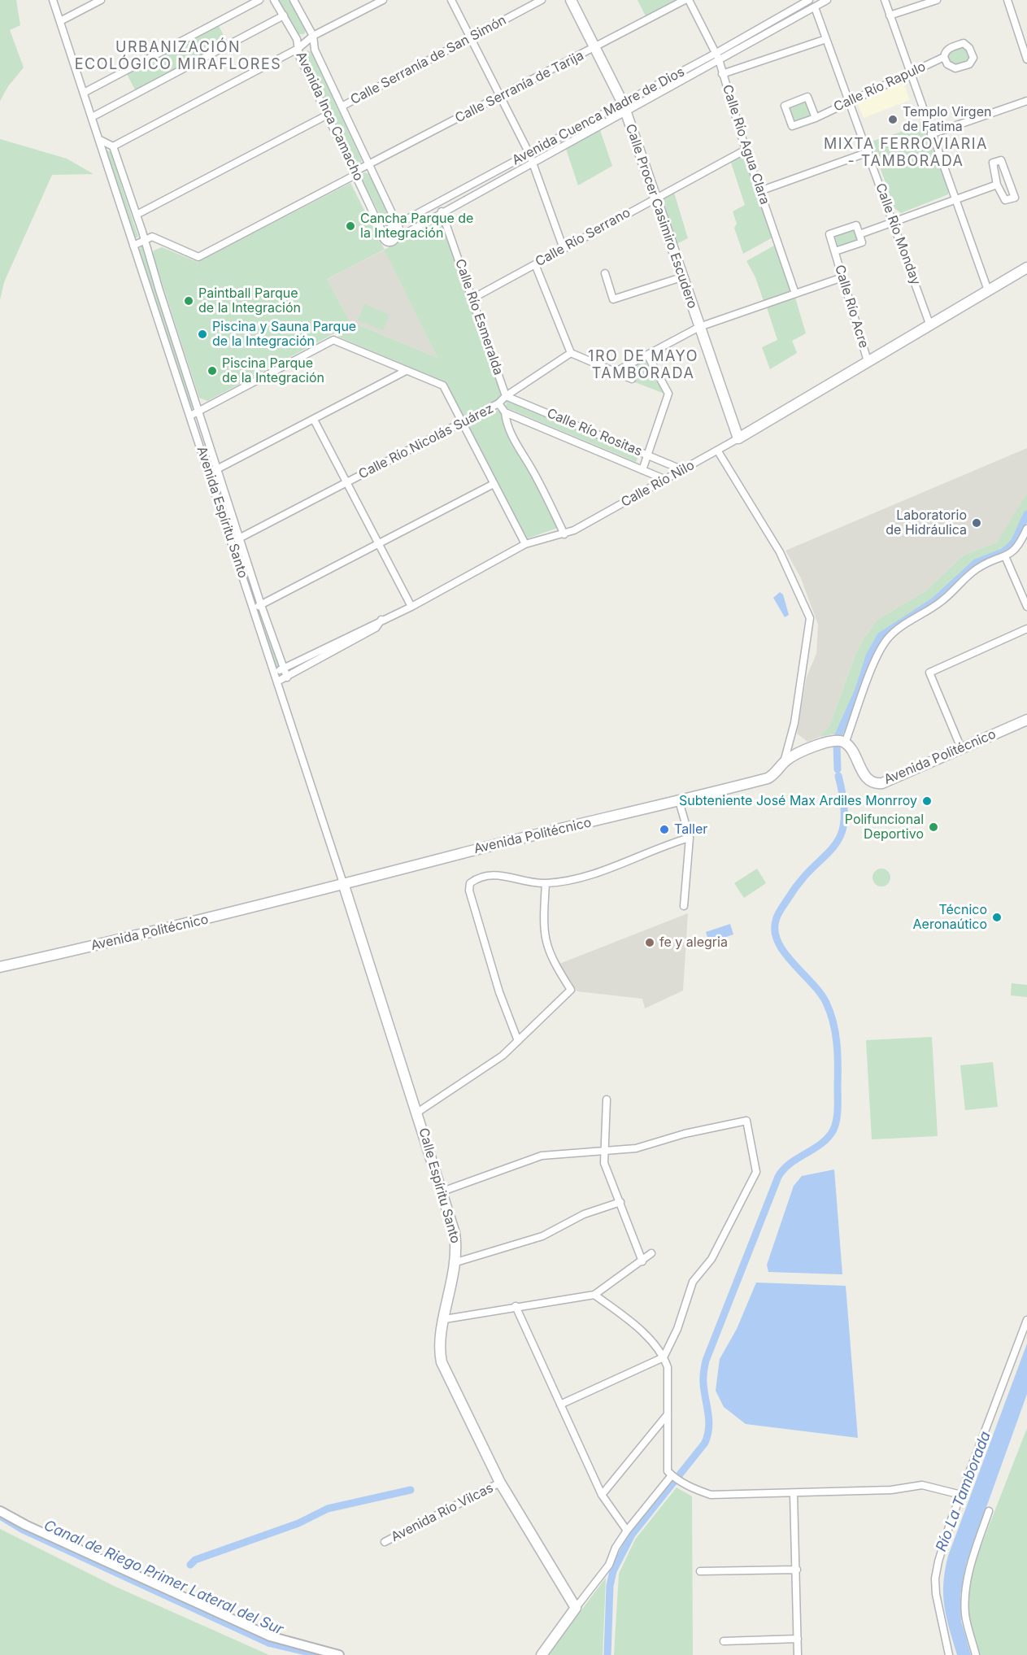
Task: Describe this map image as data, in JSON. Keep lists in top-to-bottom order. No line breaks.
{"streets":{"main road":["Calle Procer Casimiro Escudero","Calle Río Nilo","Avenida Politécnico","Calle Espíritu Santo"],"street":["Calle Serranía de San Simón","Calle Serranía de Tarija","Calle Río Rapulo","Avenida Inca Camacho","Avenida Cuenca Madre de Dios","Calle Río Agua Clara","Calle Río Monday","Calle Río Serrano","Calle Río Acre","Calle Río Esmeralda","Calle Río Rositas","Calle Río Nicolás Suárez","Avenida Espíritu Santo","Avenida Río Vilcas"]},"crossings":[["Calle Serranía de San Simón","Avenida Inca Camacho"],["Calle Serranía de Tarija","Avenida Inca Camacho"],["Calle Serranía de Tarija","Calle Procer Casimiro Escudero"],["Calle Serranía de Tarija","Avenida Espíritu Santo"],["Calle Río Rapulo","Calle Río Monday"],["Avenida Inca Camacho","Avenida Cuenca Madre de Dios"],["Avenida Cuenca Madre de Dios","Calle Río Agua Clara"],["Avenida Cuenca Madre de Dios","Calle Procer Casimiro Escudero"],["Avenida Cuenca Madre de Dios","Calle Río Monday"],["Avenida Cuenca Madre de Dios","Calle Río Esmeralda"],["Calle Río Agua Clara","Calle Río Serrano"],["Calle Procer Casimiro Escudero","Calle Río Serrano"],["Calle Procer Casimiro Escudero","Calle Río Nilo"],["Calle Río Monday","Calle Río Nilo"],["Calle Río Serrano","Calle Río Esmeralda"],["Calle Río Acre","Calle Río Nilo"],["Calle Río Esmeralda","Calle Río Rositas"],["Calle Río Esmeralda","Calle Río Nicolás Suárez"],["Calle Río Rositas","Calle Río Nicolás Suárez"],["Calle Río Rositas","Calle Río Nilo"],["Calle Río Nicolás Suárez","Avenida Espíritu Santo"],["Calle Río Nilo","Avenida Espíritu Santo"],["Avenida Espíritu Santo","Avenida Politécnico"],["Avenida Espíritu Santo","Calle Espíritu Santo"],["Avenida Politécnico","Calle Espíritu Santo"],["Calle Espíritu Santo","Avenida Río Vilcas"]],"districts":["URBANIZACIÓN ECOLÓGICO MIRAFLORES","MIXTA FERROVIARIA - TAMBORADA","1RO DE MAYO TAMBORADA"],"water":["Río La Tamborada","Canal de Riego Primer Lateral del Sur"],"places":["Templo Virgen de Fatima","Cancha Parque de la Integración","Paintball Parque de la Integración","Piscina y Sauna Parque de la Integración","Piscina Parque de la Integración","Laboratorio de Hidráulica","Subteniente José Max Ardiles Monrroy","Polifuncional Deportivo","Taller","Técnico Aeronaútico","fe y alegria"]}
